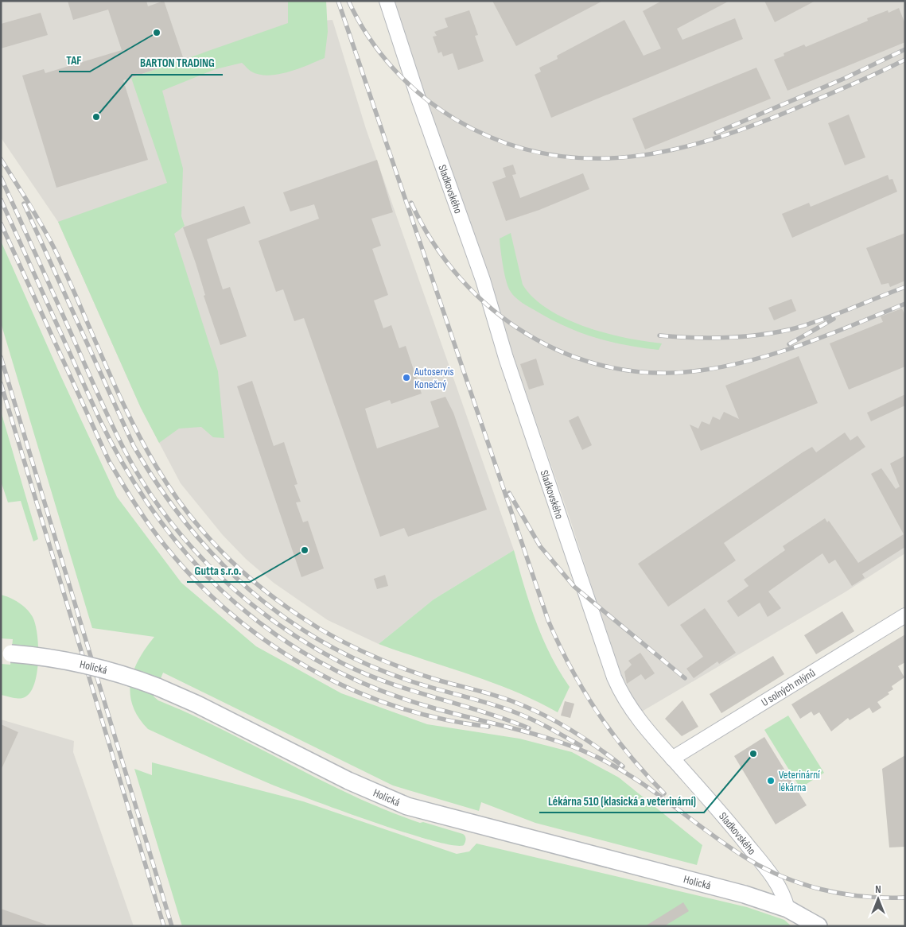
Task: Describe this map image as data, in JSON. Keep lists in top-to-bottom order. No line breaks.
{"streets":{"street":["Sladkovského","Holická","U solných mlýnů"]},"crossings":[["Sladkovského","Holická"],["Sladkovského","U solných mlýnů"]],"places":["TAF","BARTON TRADING","Autoservis Konečný","Gutta s.r.o.","Lékárna 510 (klasická a veterinární)","Veterinární lékárna"],"north":"top"}
